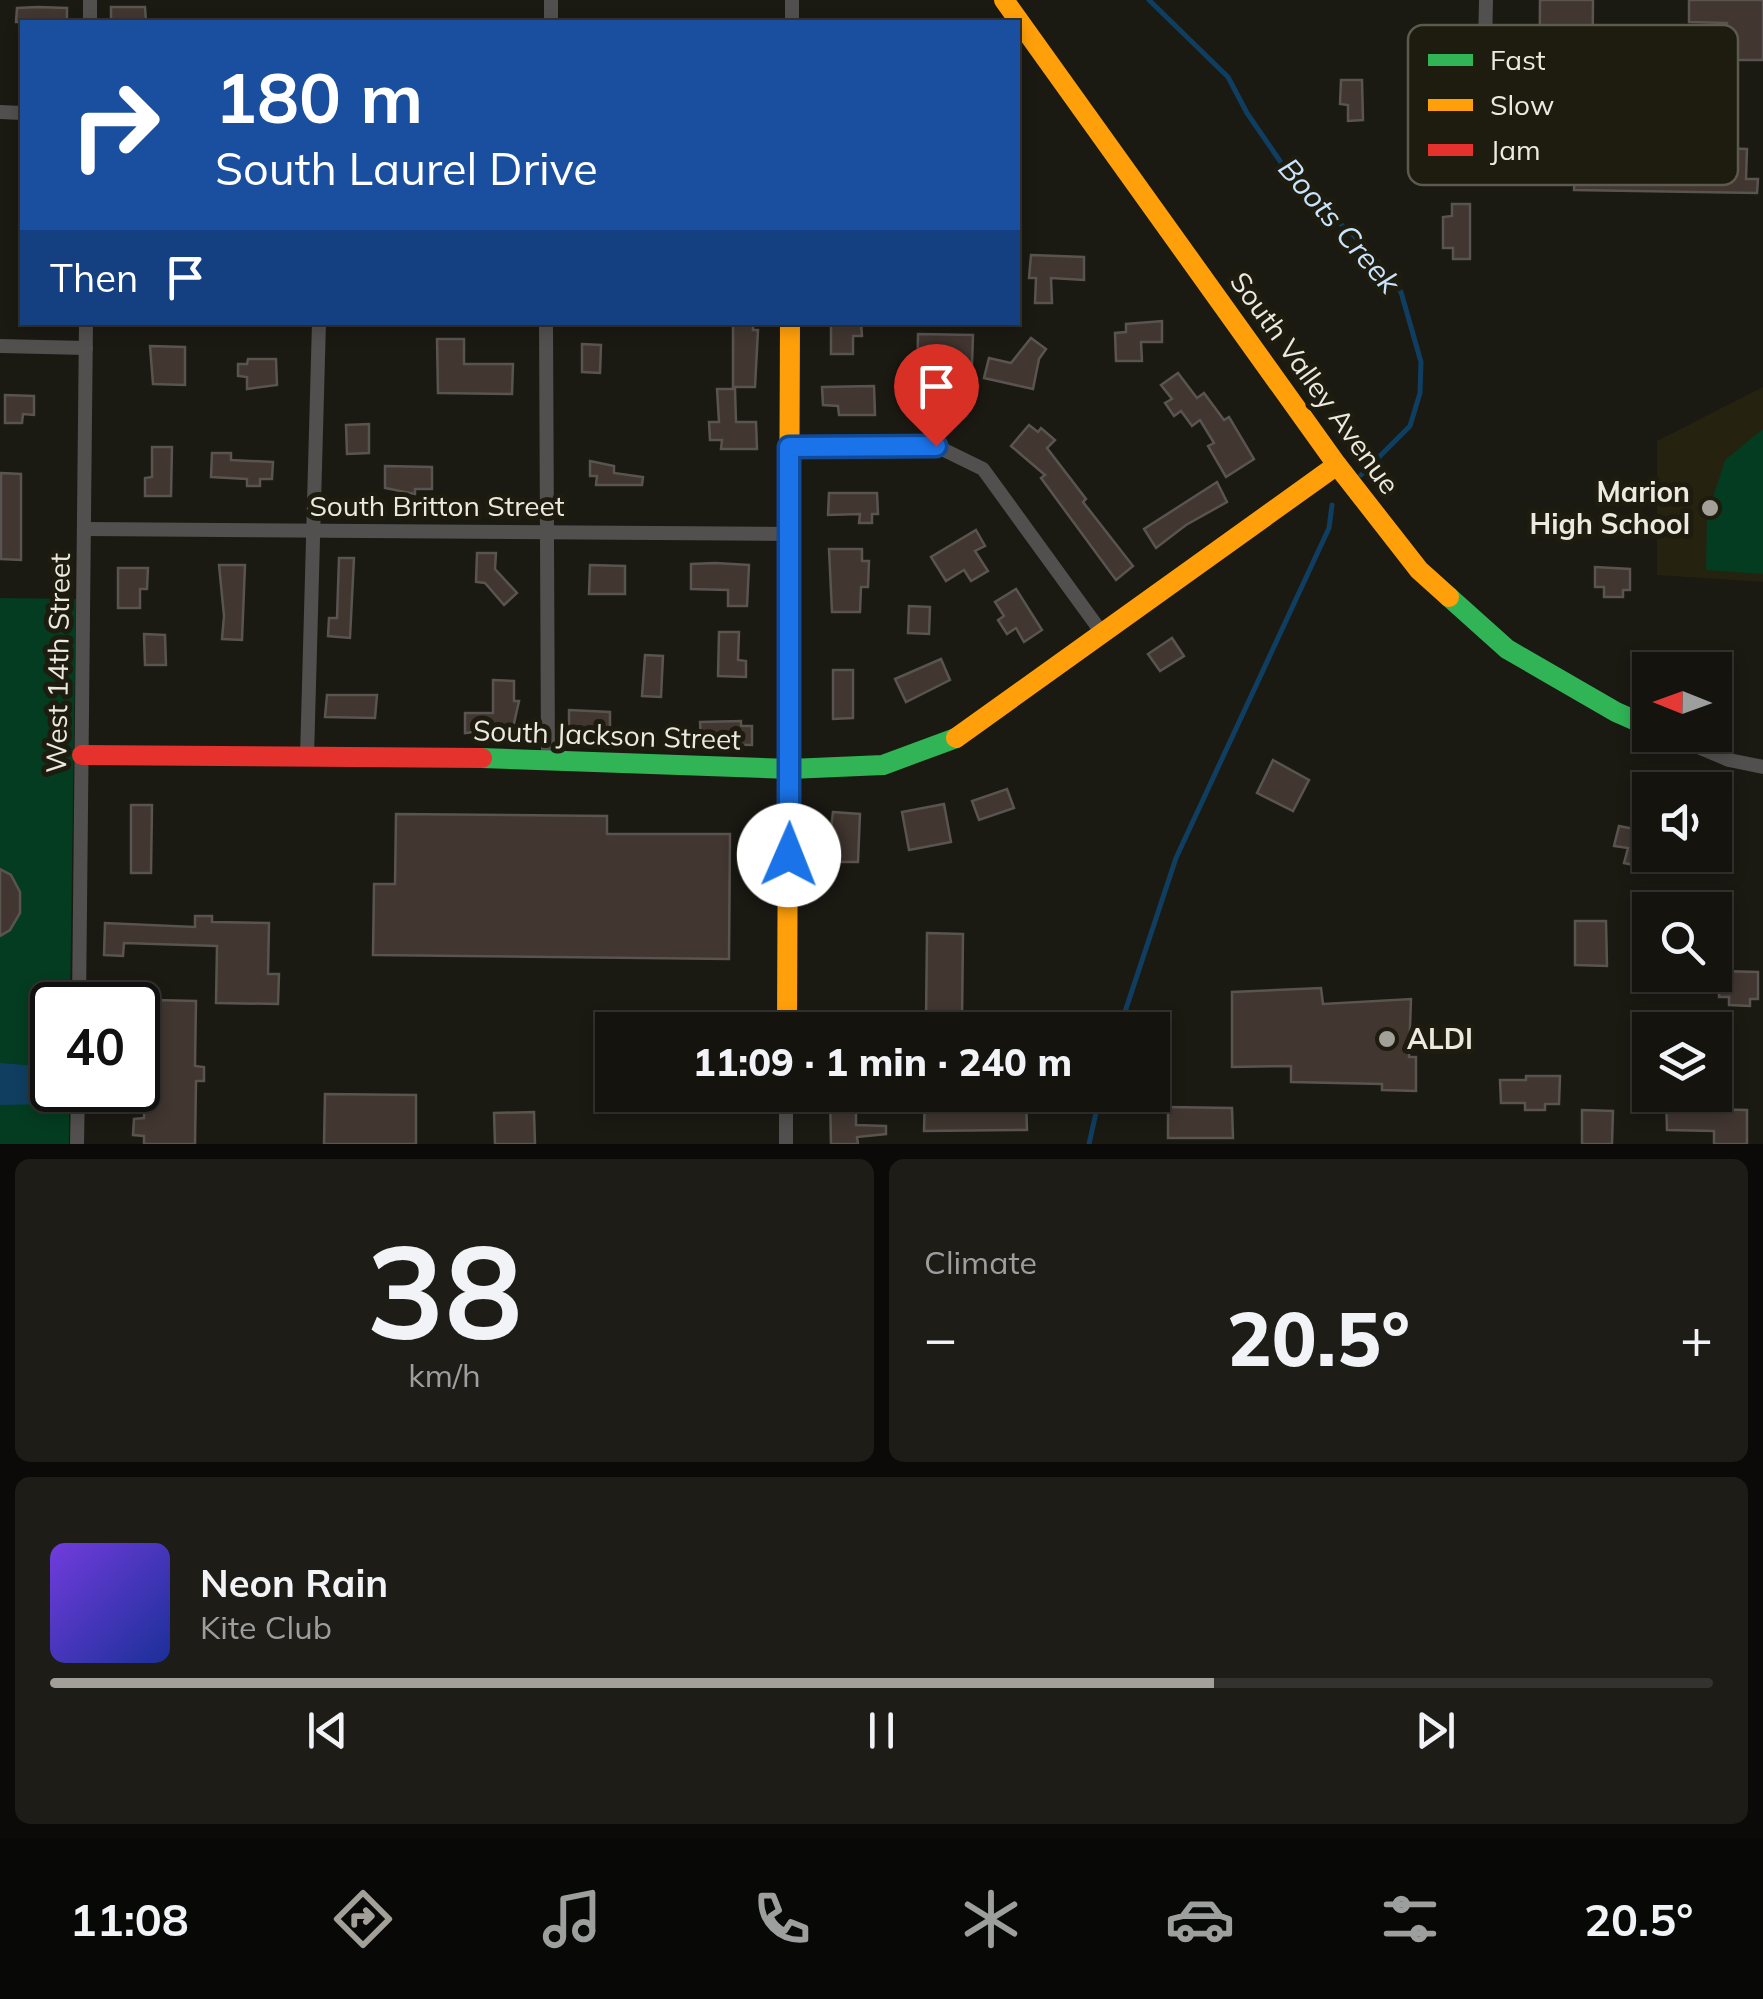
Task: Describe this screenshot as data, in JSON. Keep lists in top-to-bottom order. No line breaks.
{"streets":{"street":["South Valley Avenue","South Britton Street","West 14th Street","South Jackson Street"]},"crossings":[["South Valley Avenue","South Jackson Street"],["South Britton Street","West 14th Street"],["West 14th Street","South Jackson Street"]],"water":["Boots Creek"],"places":["Marion High School","ALDI"],"legend":["Fast","Slow","Jam"],"north":"left","page":{"turn":["180 m","South Laurel Drive"],"then":"Then","limit":"40","trip":"11:09 · 1 min · 240 m","tile":[["38","km/h"],"Climate"],"heat":["−","20.5°","+"],"song":["Neon Rain","Kite Club"],"tabs":["11:08","20.5°"]}}
